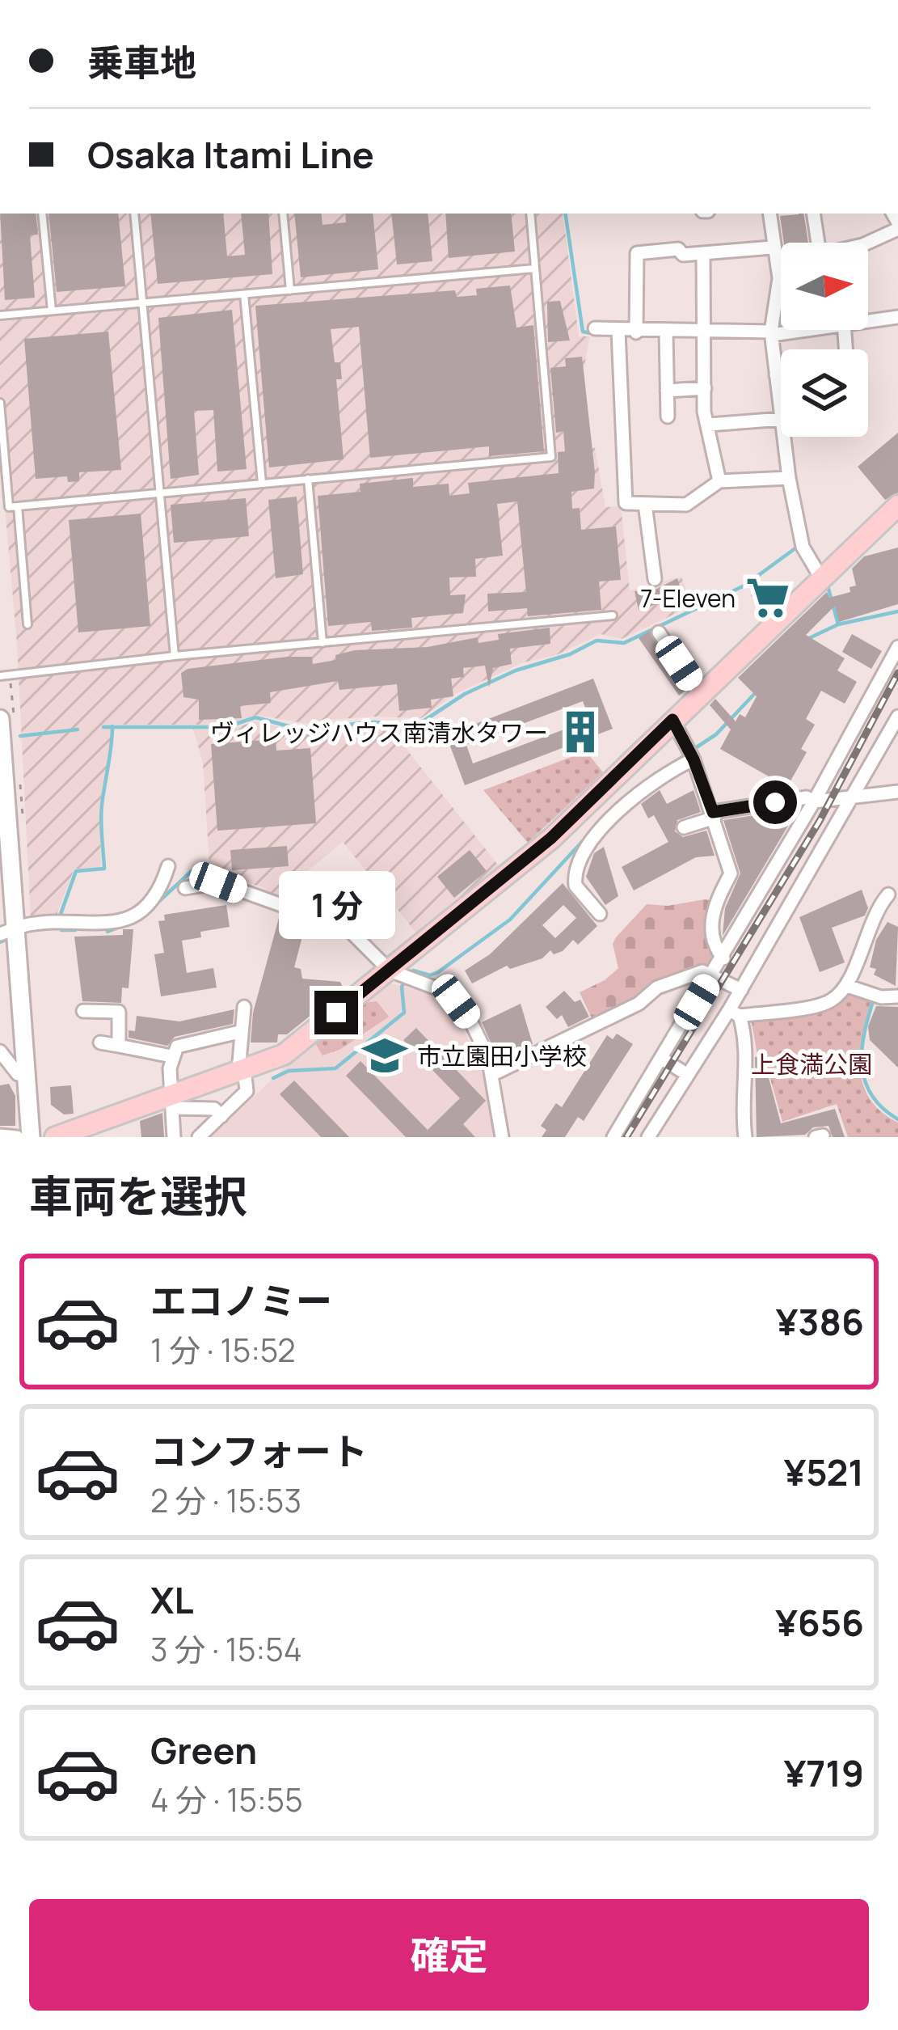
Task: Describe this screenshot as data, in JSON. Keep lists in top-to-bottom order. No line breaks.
{"parks":["上食満公園"],"places":{"supermarket":["7-Eleven"],"building":["ヴィレッジハウス南清水タワー"],"school or university":["市立園田小学校"]},"north":"right","page":{"banner":["乗車地","Osaka Itami Line"],"bubble":"1 分","heading":"車両を選択","list":[{"name":"エコノミー","note":"1 分 · 15:52","value":"¥386"},{"name":"コンフォート","note":"2 分 · 15:53","value":"¥521"},{"name":"XL","note":"3 分 · 15:54","value":"¥656"},{"name":"Green","note":"4 分 · 15:55","value":"¥719"}],"buttons":"確定"}}
